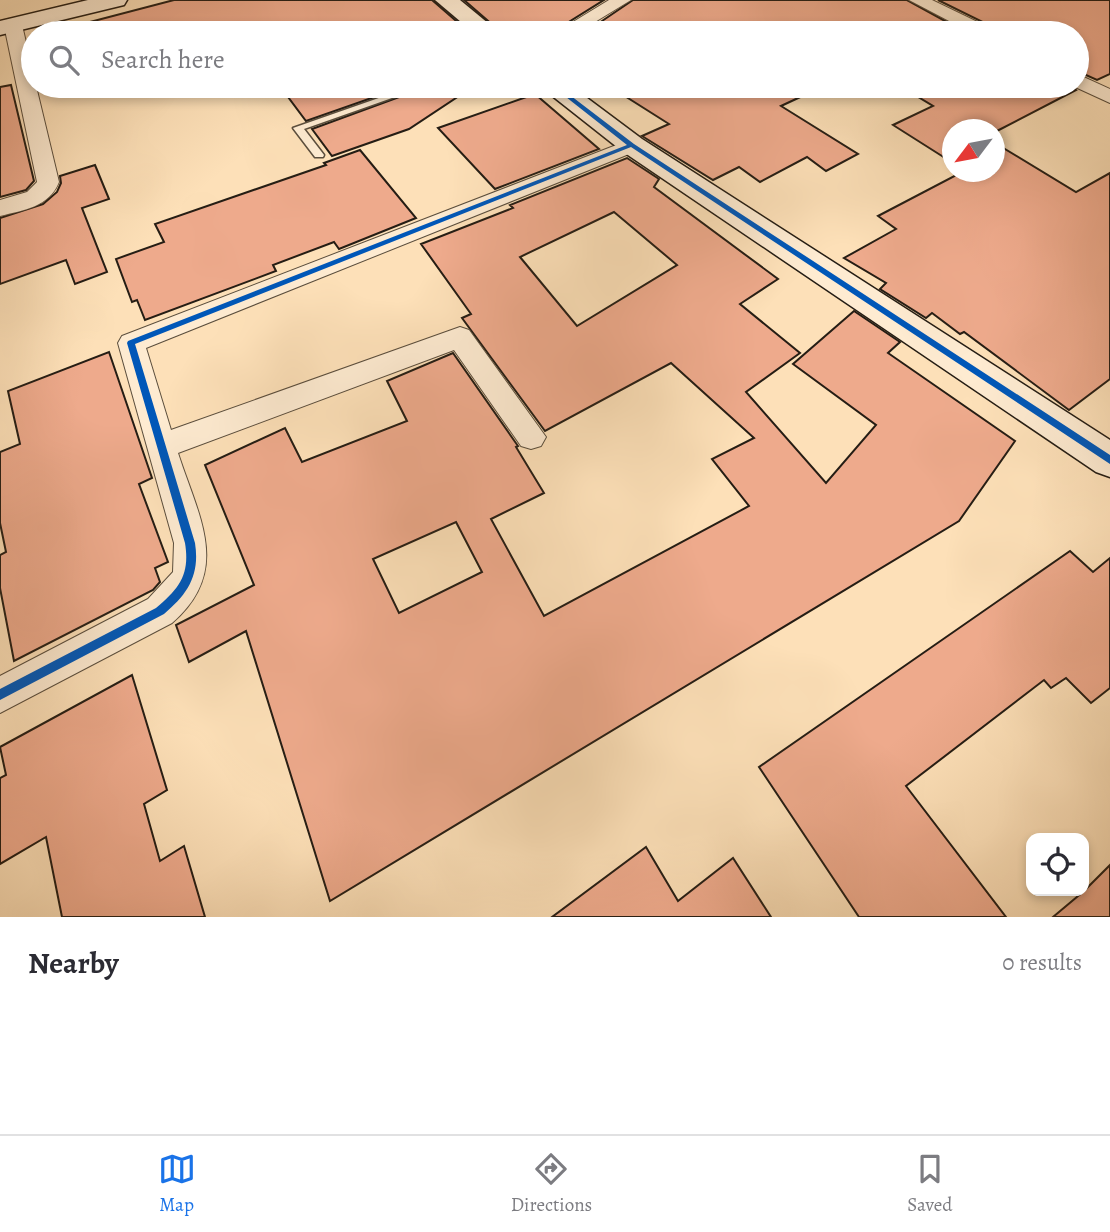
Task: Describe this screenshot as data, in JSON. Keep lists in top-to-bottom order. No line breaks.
{"north":"bottom left","page":{"search":"Search here","heading":["Nearby","0 results"],"nav":["Map","Directions","Saved"]}}
